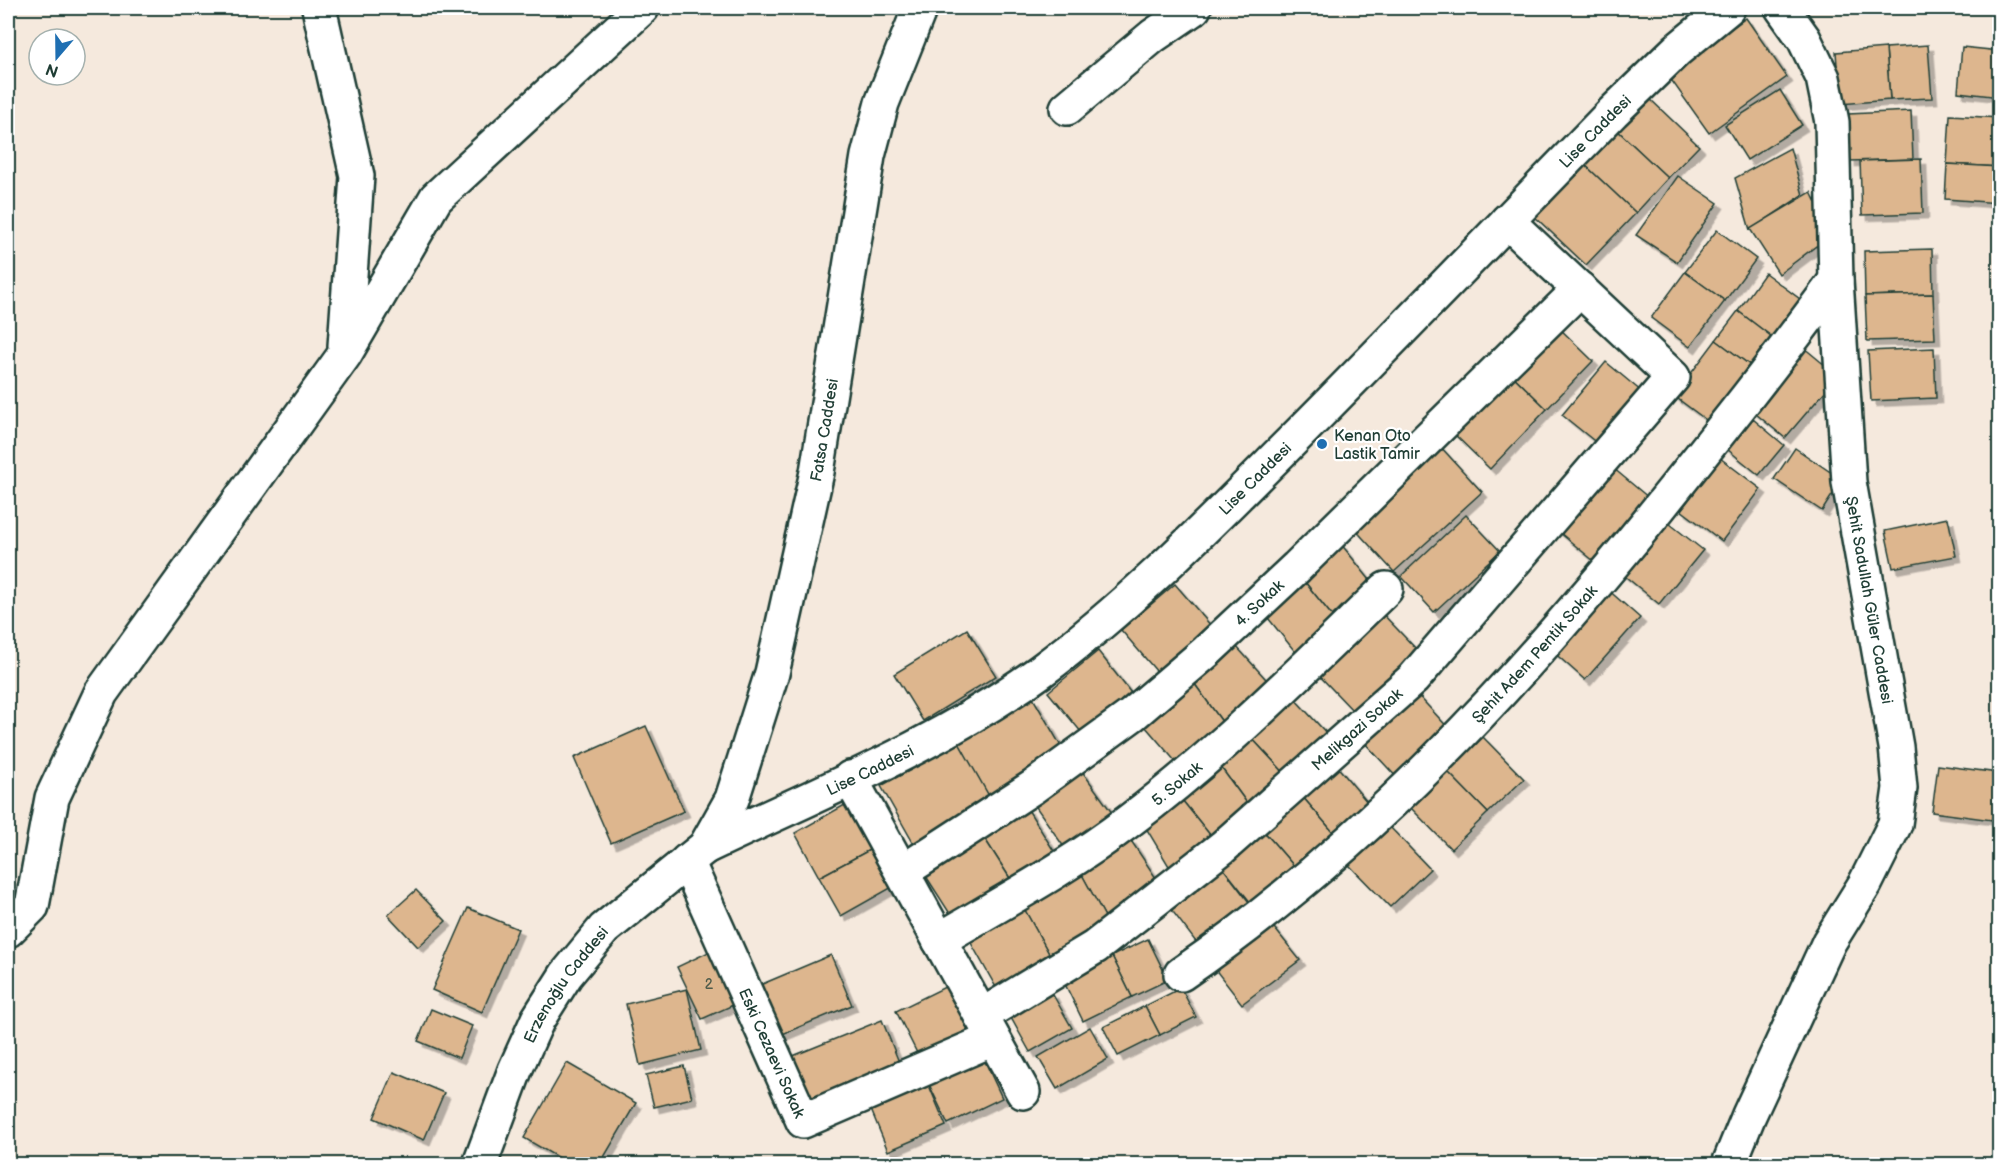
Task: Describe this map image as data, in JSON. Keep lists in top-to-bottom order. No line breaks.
{"streets":{"street":["Lise Caddesi","Fatsa Caddesi","Şehit Sadullah Güler Caddesi","4. Sokak","Şehit Adem Pentik Sokak","Melikgazi Sokak","5. Sokak","Erzenoğlu Caddesi","Eski Cezaevi Sokak"]},"crossings":[["Lise Caddesi","Fatsa Caddesi"],["Lise Caddesi","Erzenoğlu Caddesi"],["Lise Caddesi","Eski Cezaevi Sokak"],["Fatsa Caddesi","Erzenoğlu Caddesi"],["Fatsa Caddesi","Eski Cezaevi Sokak"],["Şehit Sadullah Güler Caddesi","Şehit Adem Pentik Sokak"],["4. Sokak","Melikgazi Sokak"],["Melikgazi Sokak","Eski Cezaevi Sokak"],["Erzenoğlu Caddesi","Eski Cezaevi Sokak"]],"places":["Kenan Oto Lastik Tamir"],"house_numbers":["2"],"north":"bottom"}
